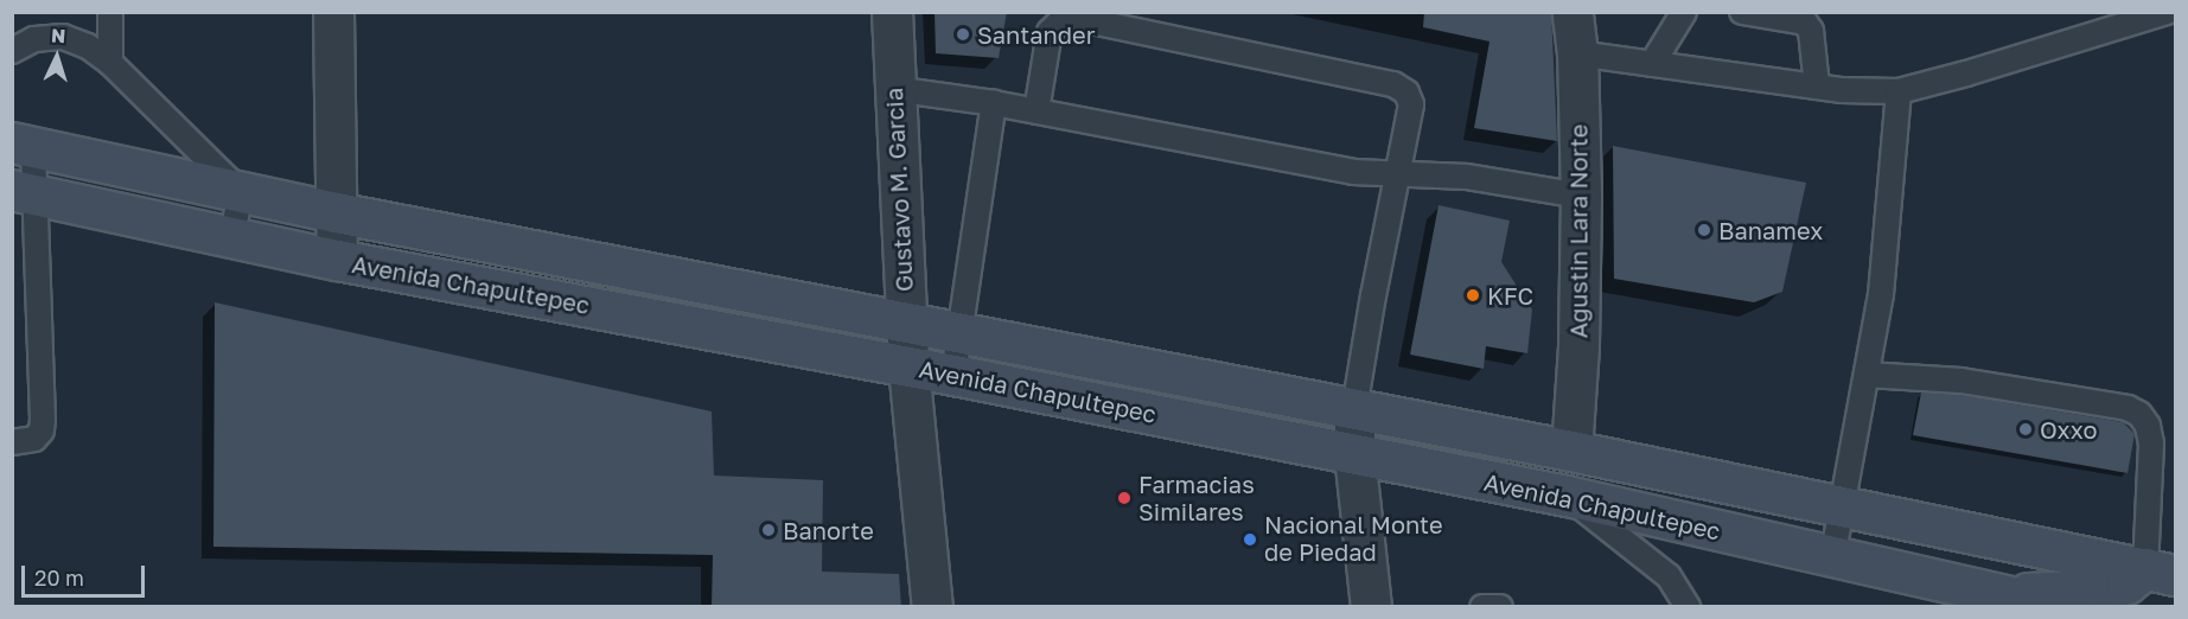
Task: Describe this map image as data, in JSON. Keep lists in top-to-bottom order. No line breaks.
{"streets":{"main road":["Avenida Chapultepec"],"street":["Gustavo M. Garcia","Agustin Lara Norte"]},"crossings":[["Gustavo M. Garcia","Avenida Chapultepec"]],"places":["Santander","Banamex","KFC","Oxxo","Farmacias Similares","Banorte","Nacional Monte de Piedad"],"scale_bar":"20 m","north":"top"}
